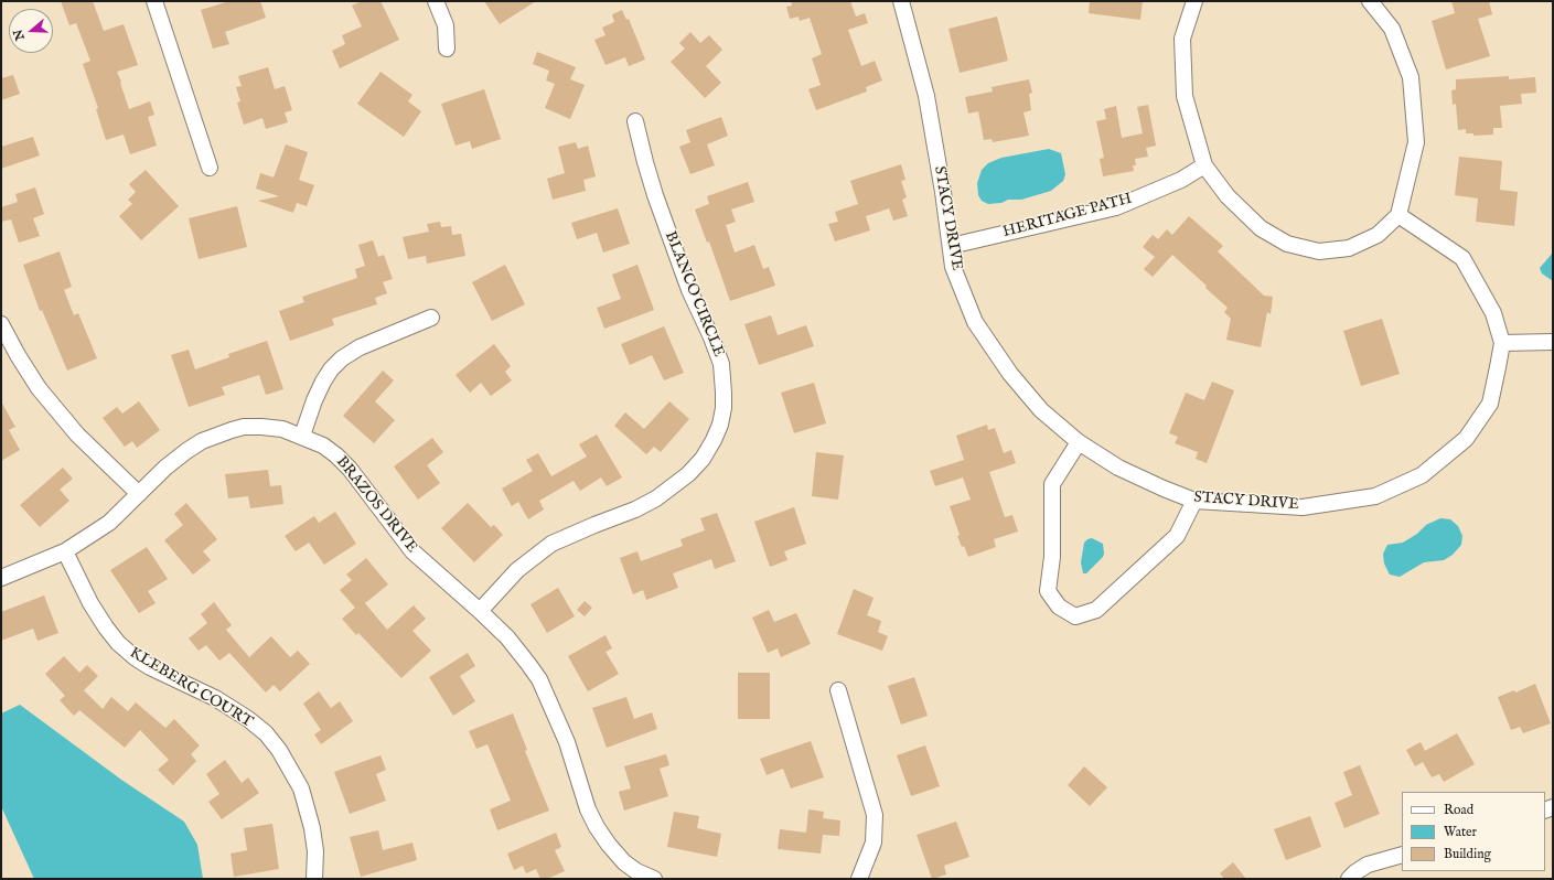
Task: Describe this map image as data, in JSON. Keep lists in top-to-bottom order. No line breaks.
{"streets":{"street":["HERITAGE PATH","STACY DRIVE","BLANCO CIRCLE","BRAZOS DRIVE","KLEBERG COURT"]},"crossings":[["HERITAGE PATH","STACY DRIVE"],["BLANCO CIRCLE","BRAZOS DRIVE"],["BRAZOS DRIVE","KLEBERG COURT"]],"legend":["Road","Water","Building"],"north":"left"}
